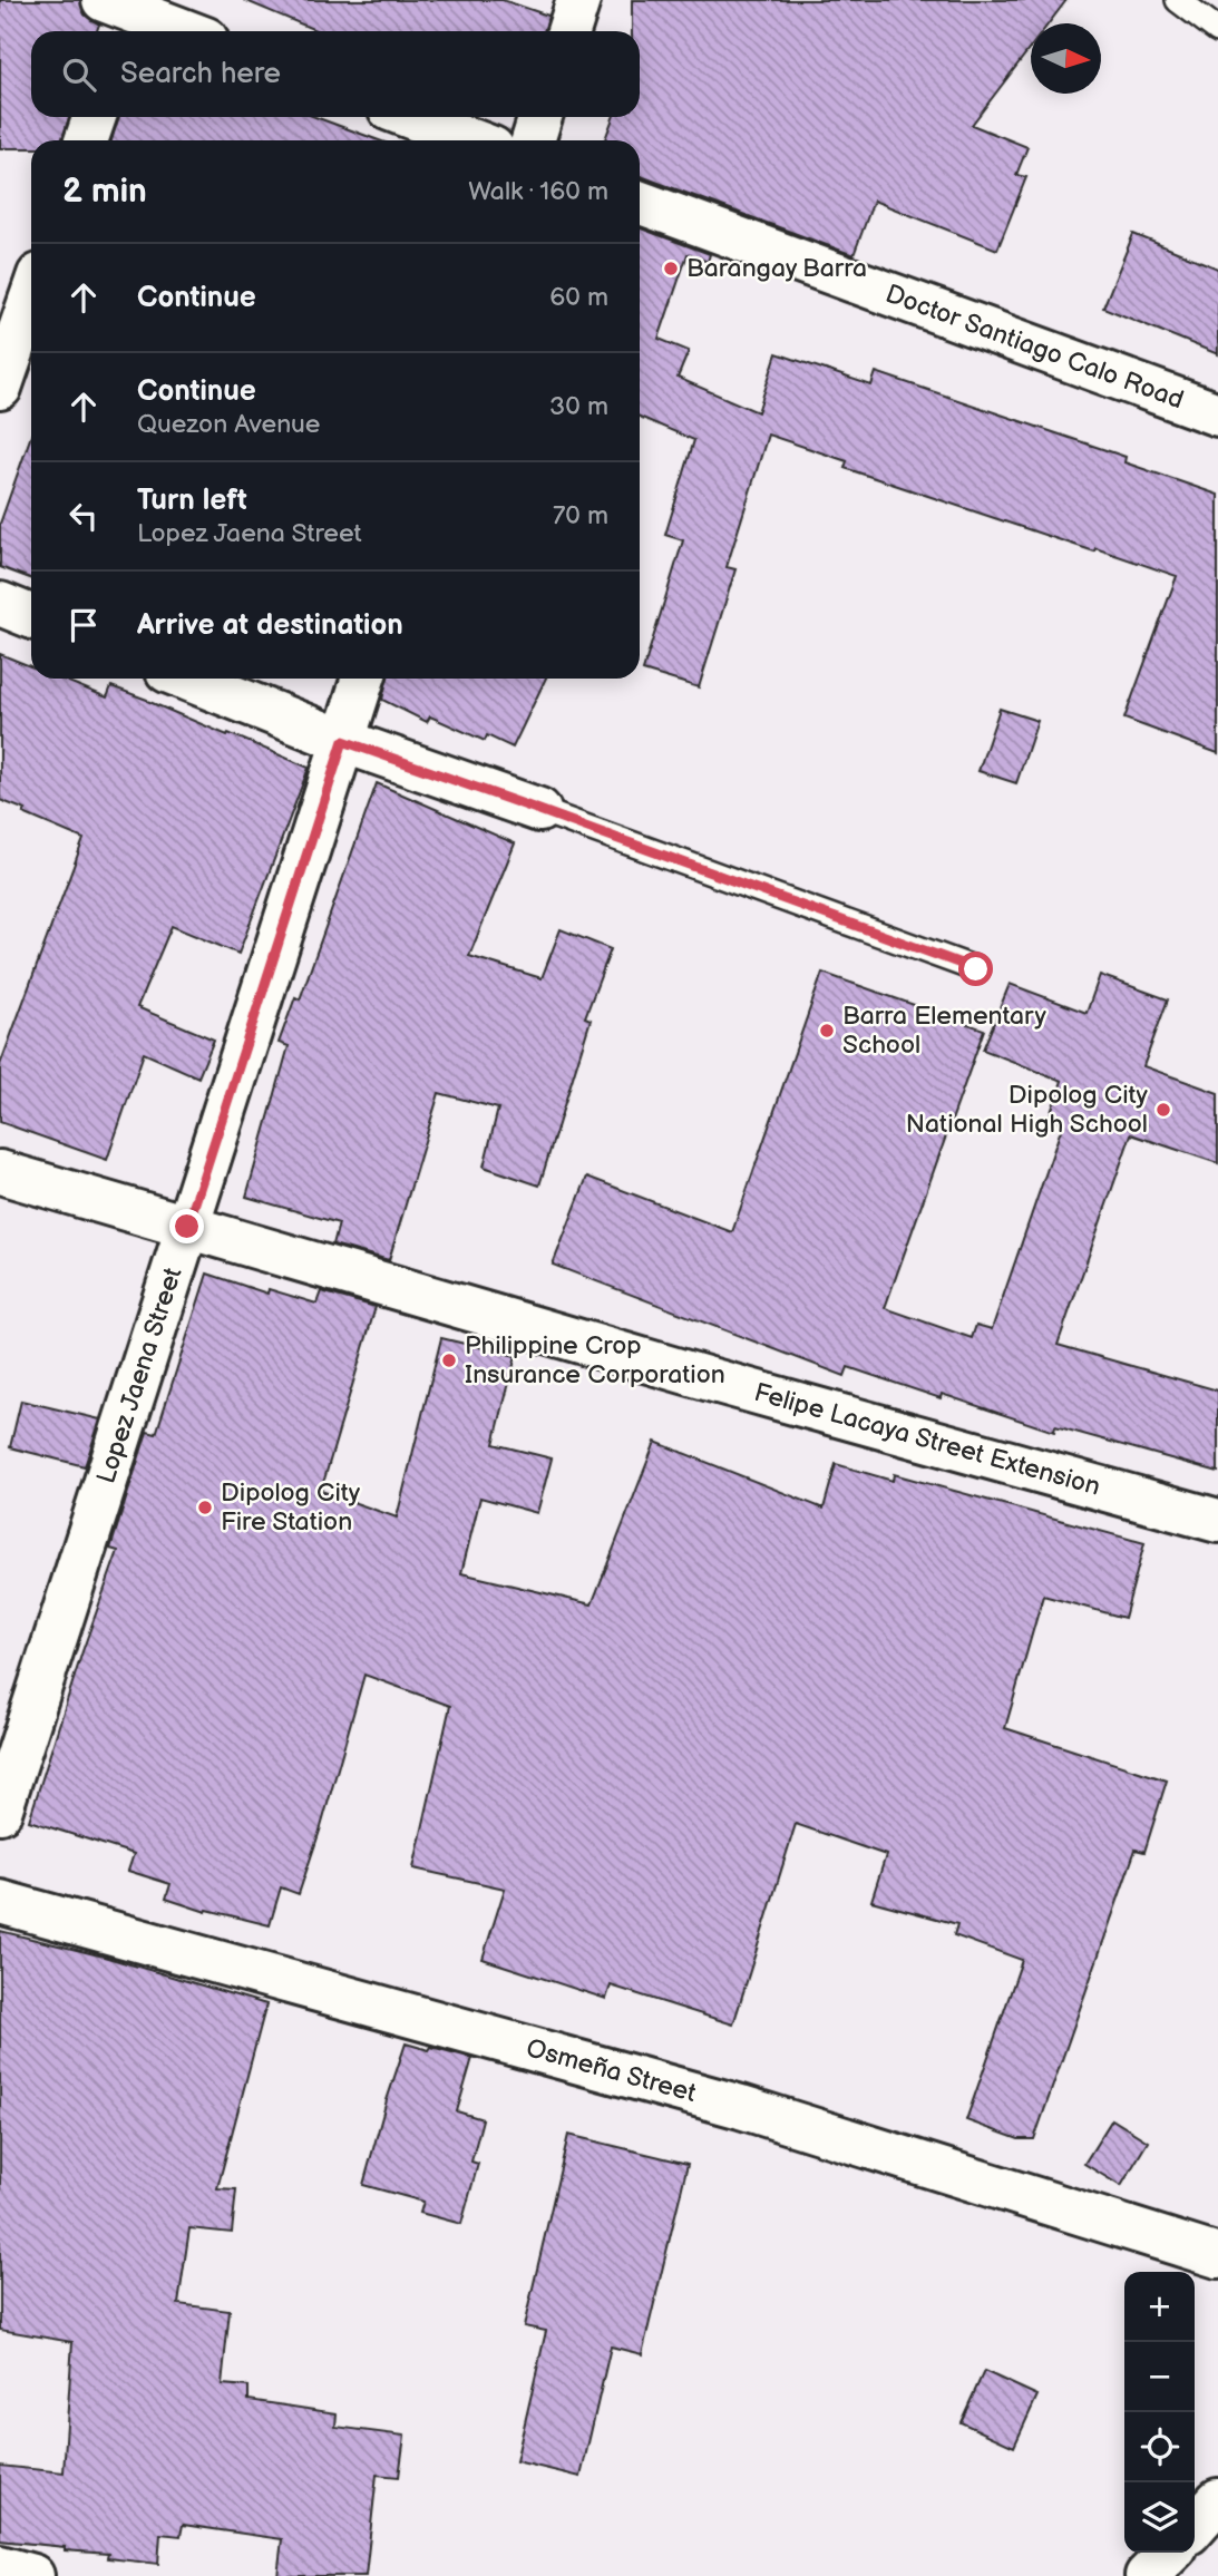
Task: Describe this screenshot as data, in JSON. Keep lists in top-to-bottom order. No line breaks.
{"streets":{"street":["Doctor Santiago Calo Road","Lopez Jaena Street","Felipe Lacaya Street Extension","Osmeña Street"]},"crossings":[["Lopez Jaena Street","Felipe Lacaya Street Extension"]],"places":["Barangay Barra","Barra Elementary School","Dipolog City National High School","Philippine Crop Insurance Corporation","Dipolog City Fire Station"],"north":"right","page":{"search":"Search here","heading":["2 min","Walk · 160 m"],"list":[["Continue","60 m"],["Continue","Quezon Avenue","30 m"],["Turn left","Lopez Jaena Street","70 m"],"Arrive at destination"],"map_buttons":["+","−"]}}
